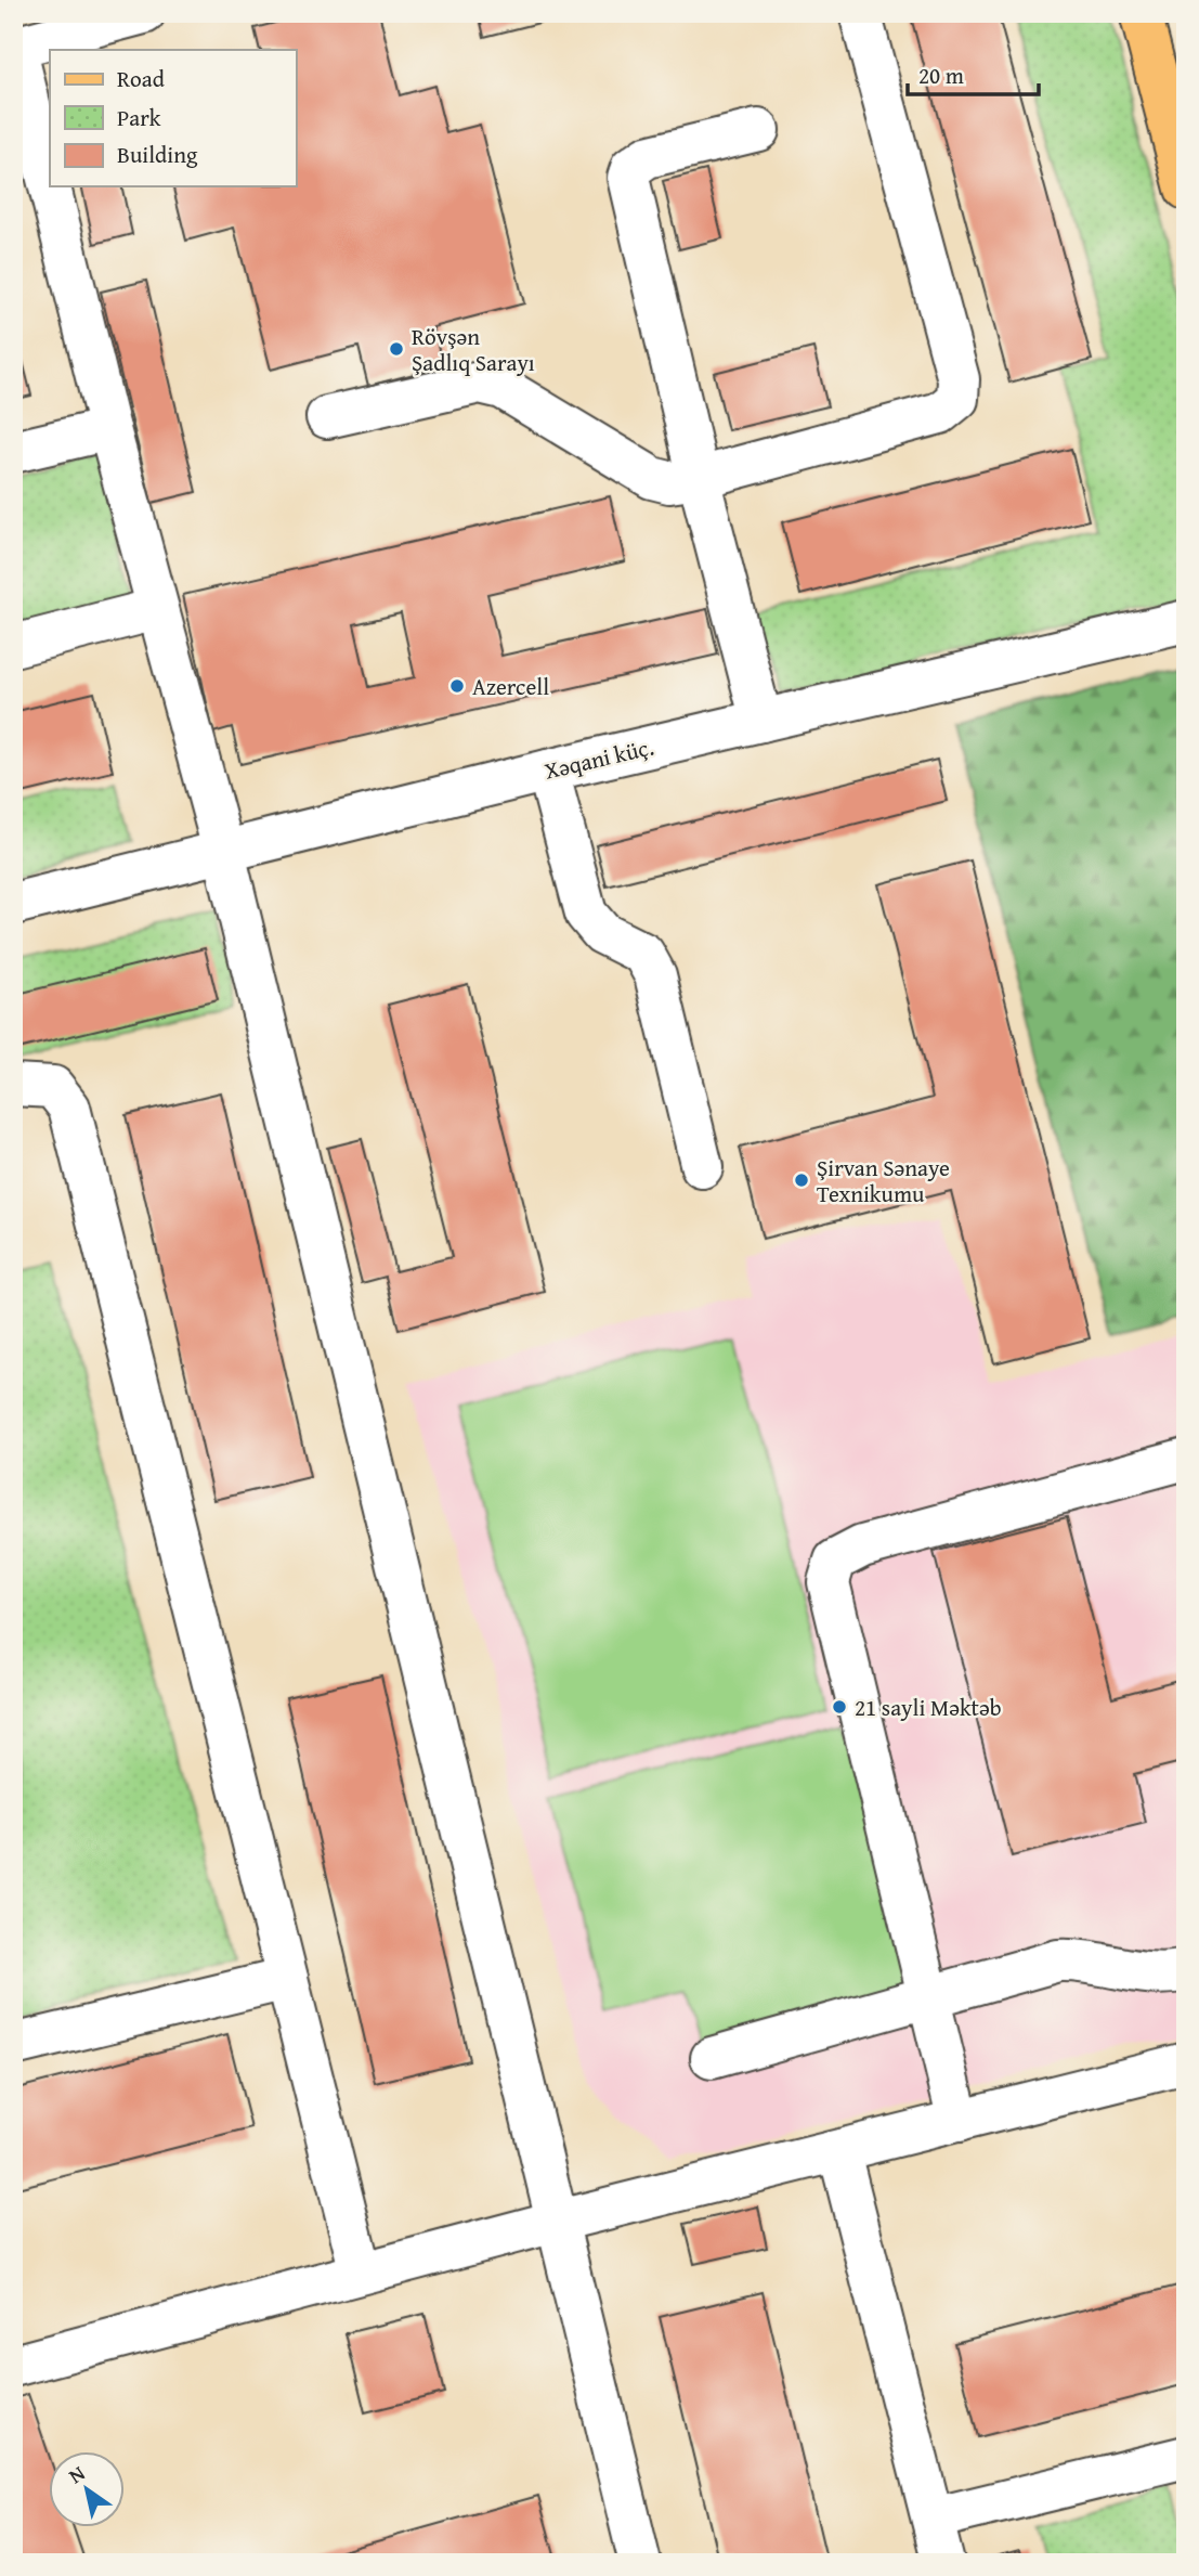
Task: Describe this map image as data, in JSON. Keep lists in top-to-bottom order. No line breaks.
{"streets":{"street":["Xəqani küç."]},"places":["Rövşən Şadlıq Sarayı","Azercell","Şirvan Sənaye Texnikumu","21 sayli Məktəb"],"legend":["Road","Park","Building"],"scale_bar":"20 m","north":"top left"}
